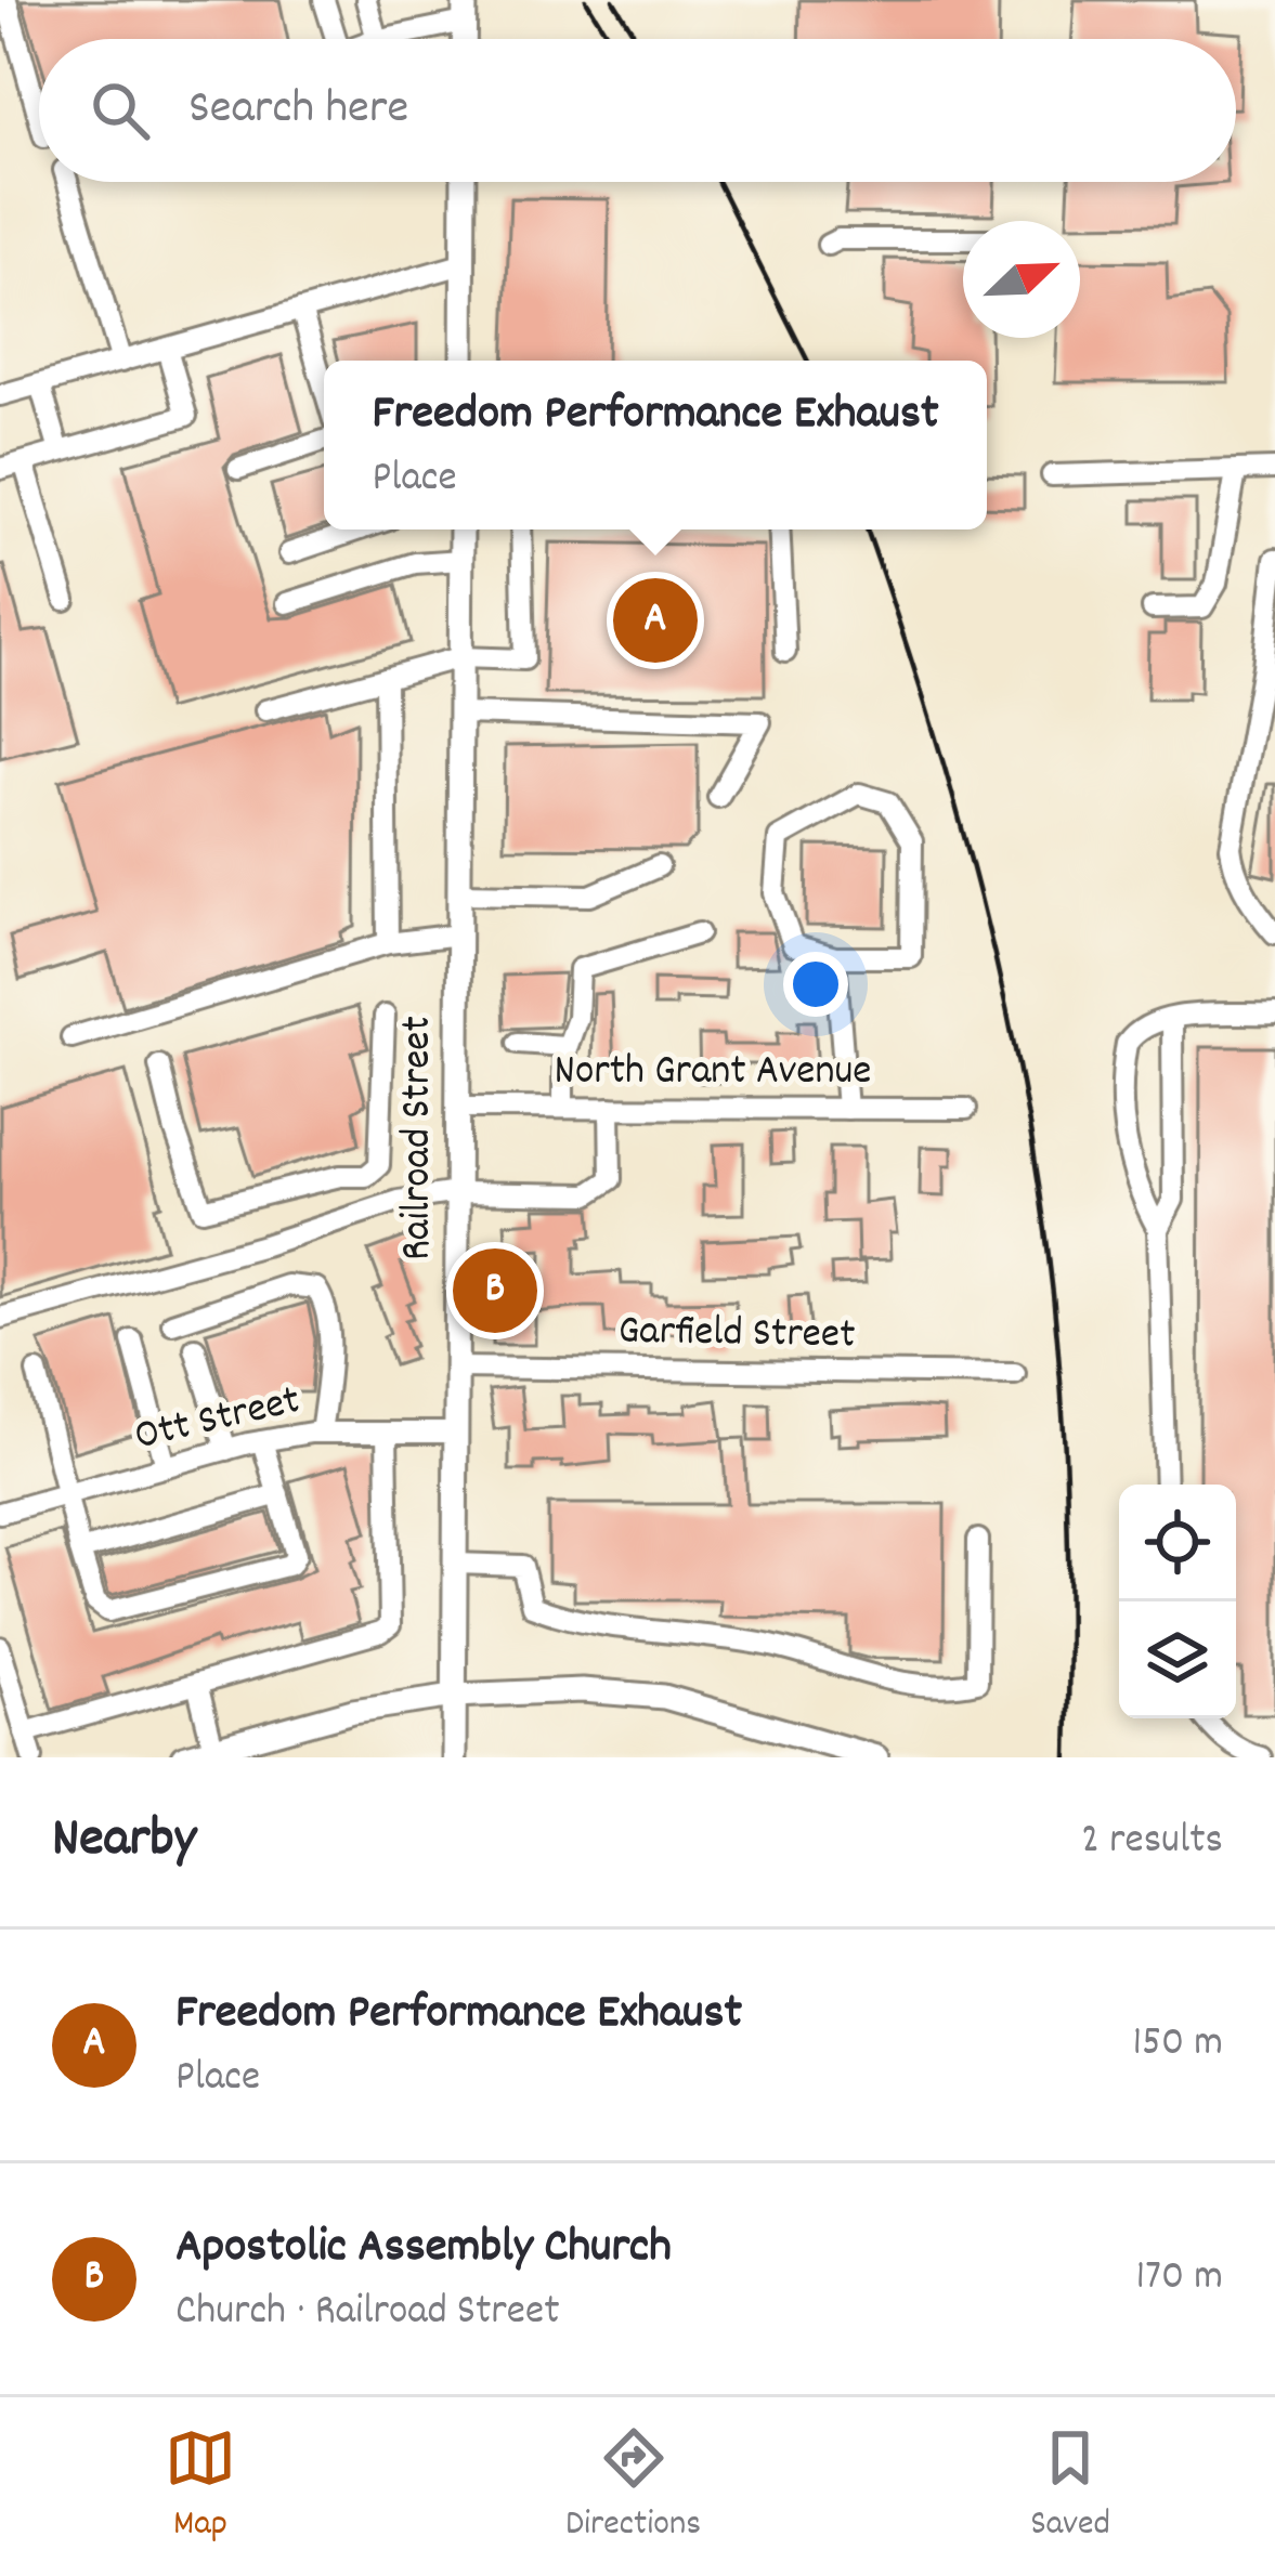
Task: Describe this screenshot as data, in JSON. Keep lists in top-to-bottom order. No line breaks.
{"streets":{"main road":["Railroad Street"],"street":["North Grant Avenue","Garfield Street","Ott Street"]},"crossings":[["North Grant Avenue","Railroad Street"],["Railroad Street","Garfield Street"],["Railroad Street","Ott Street"]],"north":"top right","page":{"search":"Search here","popup":["Freedom Performance Exhaust","Place"],"pins":["A","B"],"heading":["Nearby","2 results"],"list":[{"mark":"A","name":"Freedom Performance Exhaust","note":"Place","value":"150 m"},{"mark":"B","name":"Apostolic Assembly Church","note":"Church · Railroad Street","value":"170 m"}],"nav":["Map","Directions","Saved"]}}
